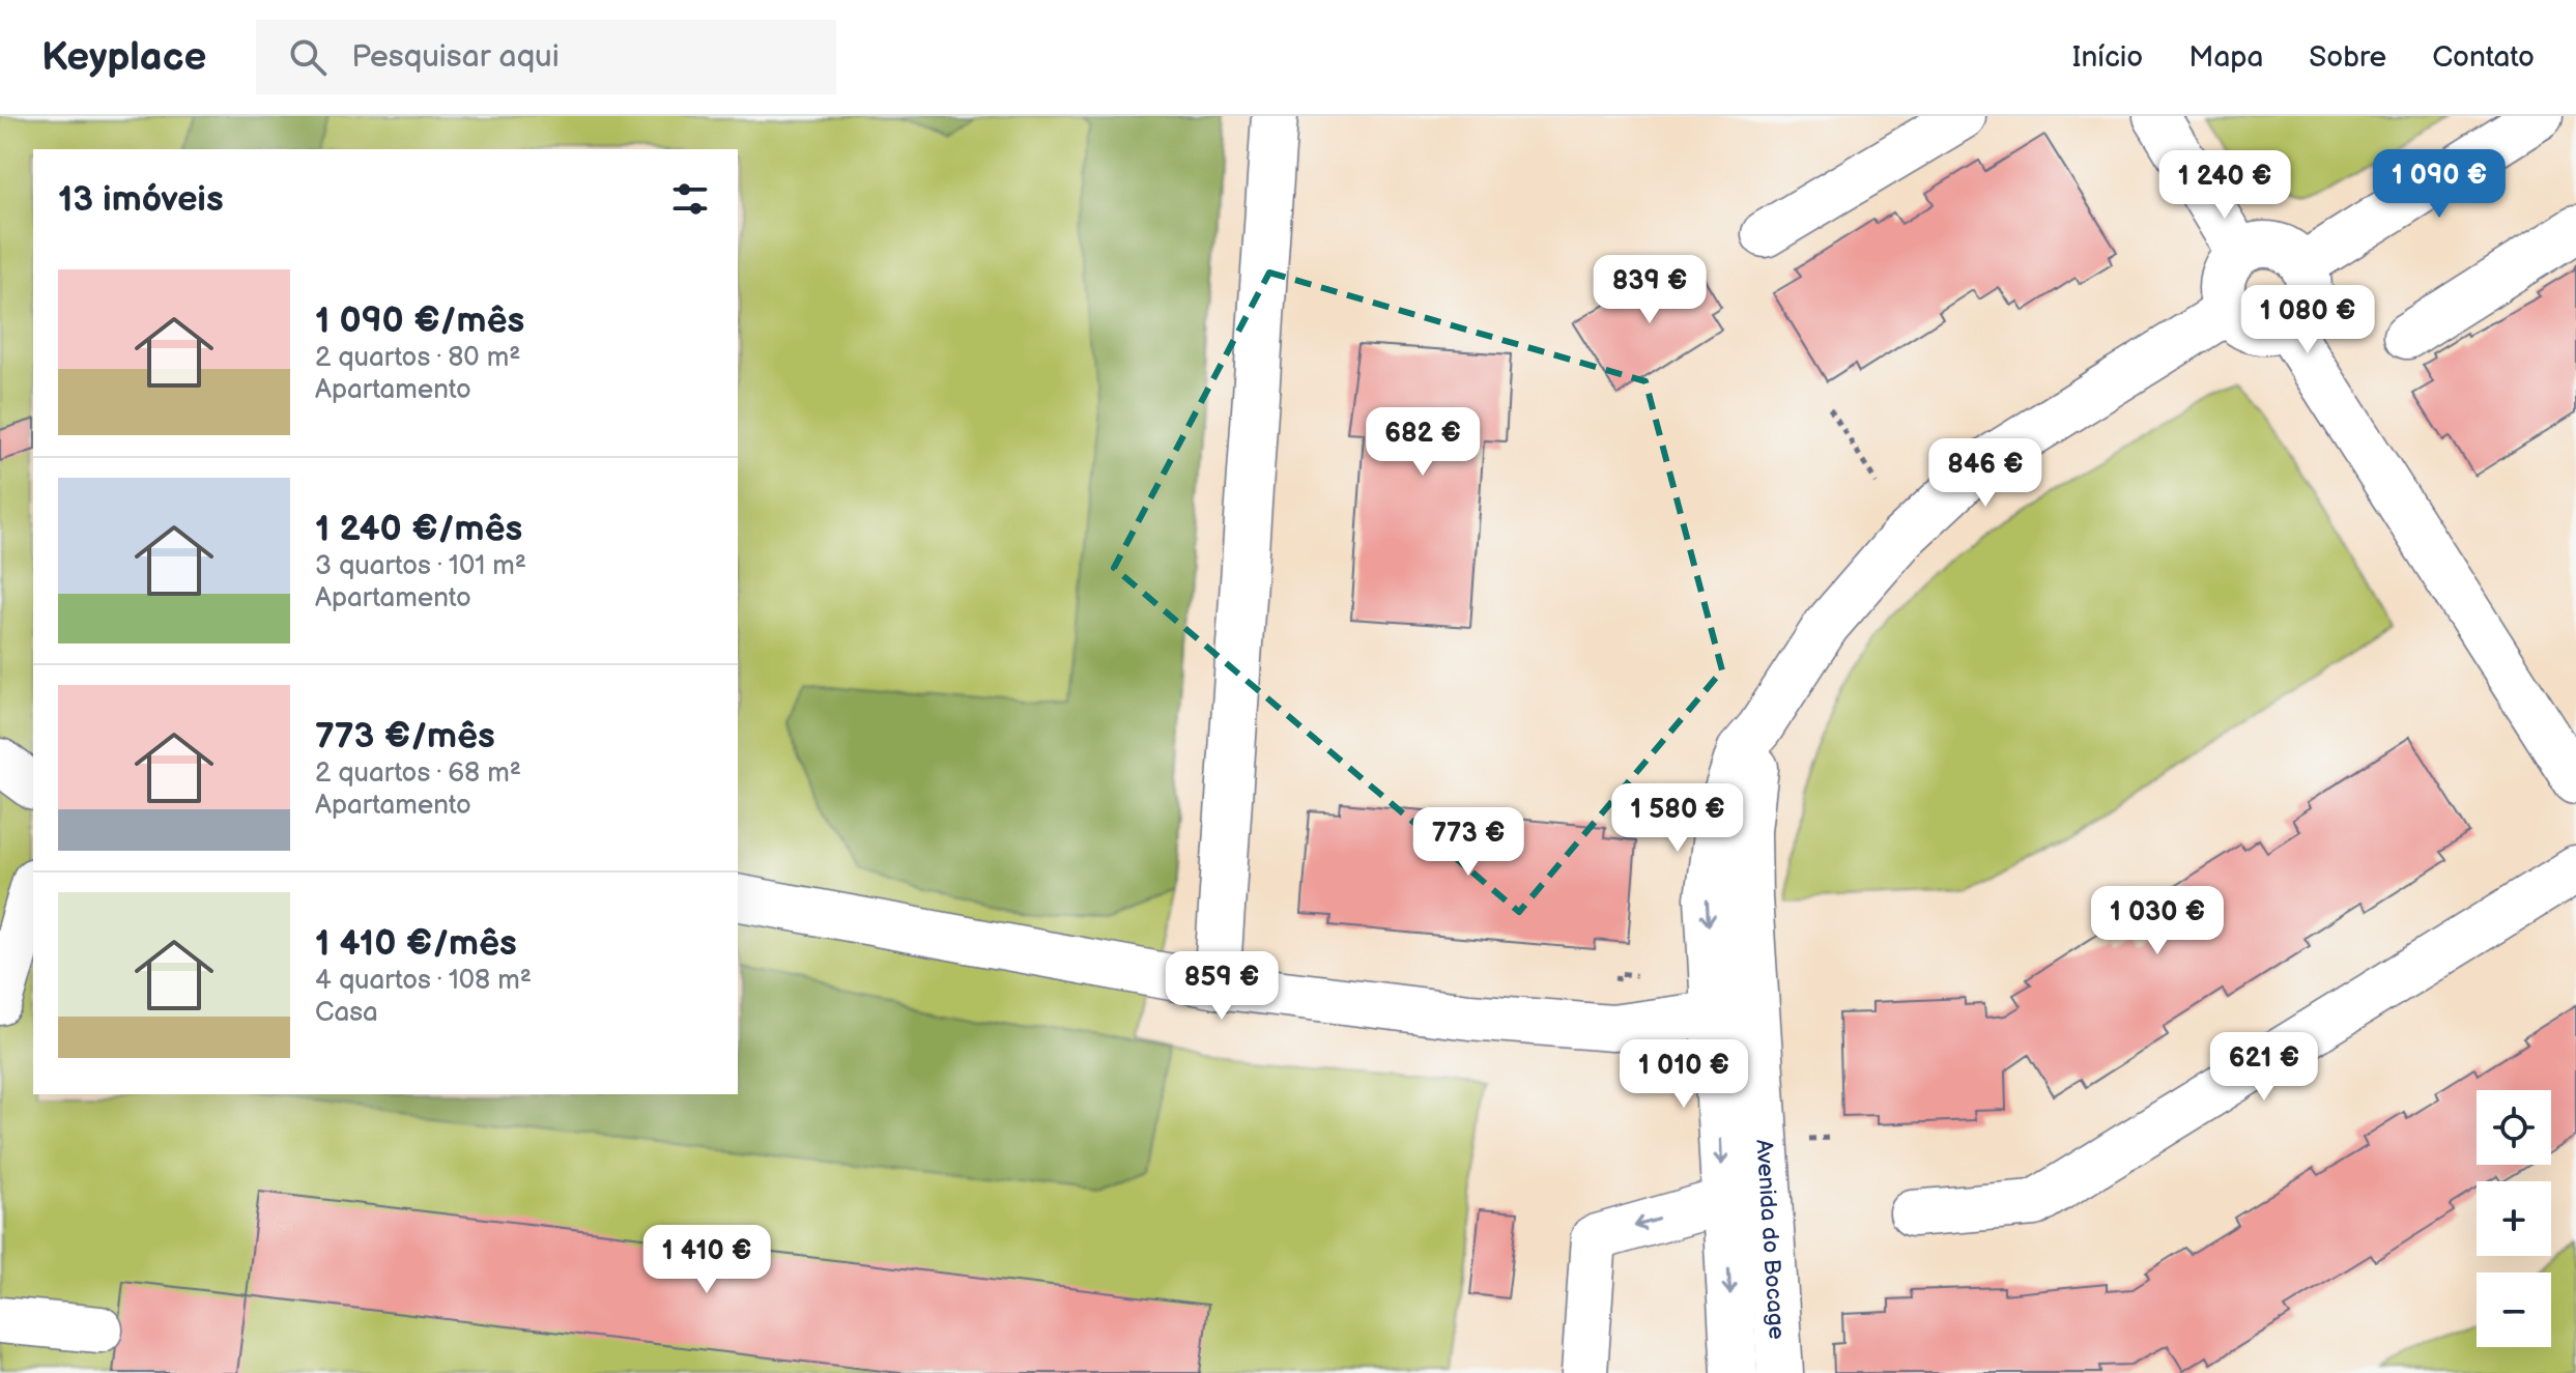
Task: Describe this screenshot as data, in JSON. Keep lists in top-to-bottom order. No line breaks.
{"streets":{"street":["Avenida do Bocage"]},"page":{"header":"Keyplace","search":"Pesquisar aqui","nav":["Início","Mapa","Sobre","Contato"],"price":["1 090 €","1 240 €","839 €","1 080 €","682 €","846 €","1 580 €","773 €","1 030 €","859 €","621 €","1 010 €","1 410 €"],"heading":"13 imóveis","list":[{"name":"1 090 €/mês","note":"2 quartos · 80 m² · Apartamento"},{"name":"1 240 €/mês","note":"3 quartos · 101 m² · Apartamento"},{"name":"773 €/mês","note":"2 quartos · 68 m² · Apartamento"},{"name":"1 410 €/mês","note":"4 quartos · 108 m² · Casa"}],"map_buttons":["+","−"]}}
